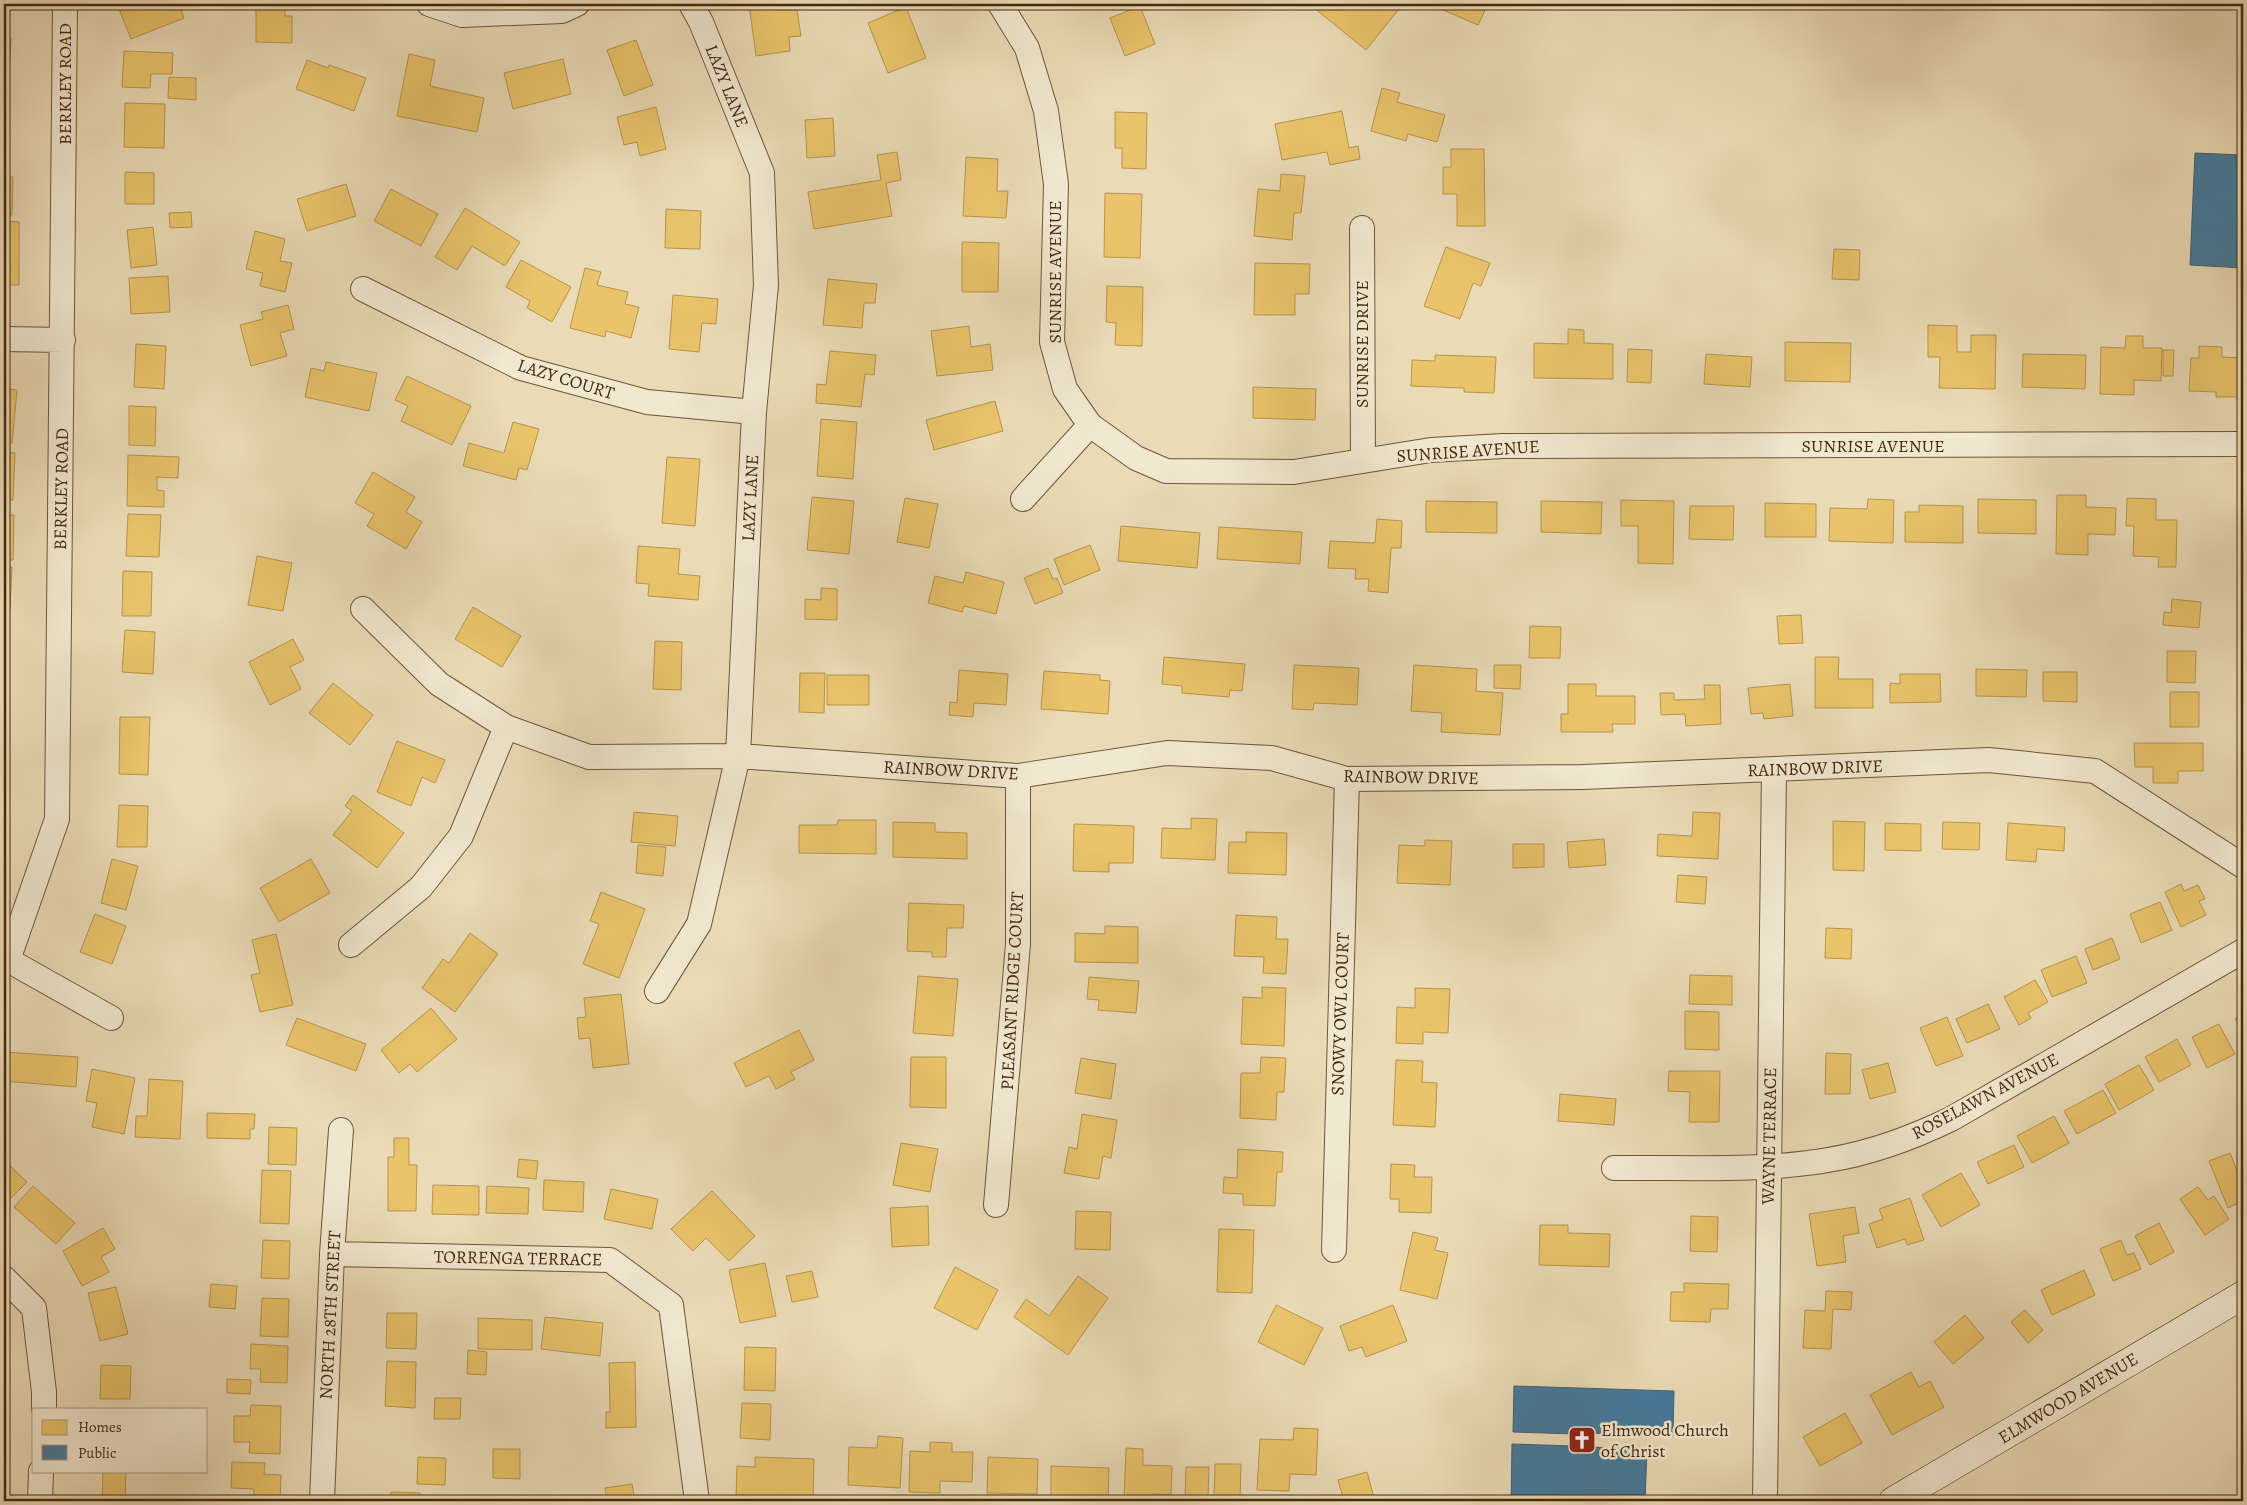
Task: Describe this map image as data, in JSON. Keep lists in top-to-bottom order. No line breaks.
{"streets":{"main road":["ELMWOOD AVENUE"],"street":["BERKLEY ROAD","LAZY LANE","SUNRISE AVENUE","SUNRISE DRIVE","LAZY COURT","RAINBOW DRIVE","PLEASANT RIDGE COURT","SNOWY OWL COURT","ROSELAWN AVENUE","WAYNE TERRACE","TORRENGA TERRACE","NORTH 28TH STREET"]},"crossings":[["LAZY LANE","LAZY COURT"],["LAZY LANE","RAINBOW DRIVE"],["SUNRISE AVENUE","SUNRISE DRIVE"],["RAINBOW DRIVE","PLEASANT RIDGE COURT"],["RAINBOW DRIVE","SNOWY OWL COURT"],["RAINBOW DRIVE","WAYNE TERRACE"],["ROSELAWN AVENUE","WAYNE TERRACE"],["TORRENGA TERRACE","NORTH 28TH STREET"]],"places":{"church":["Elmwood Church of Christ"]},"legend":["Homes","Public"]}
